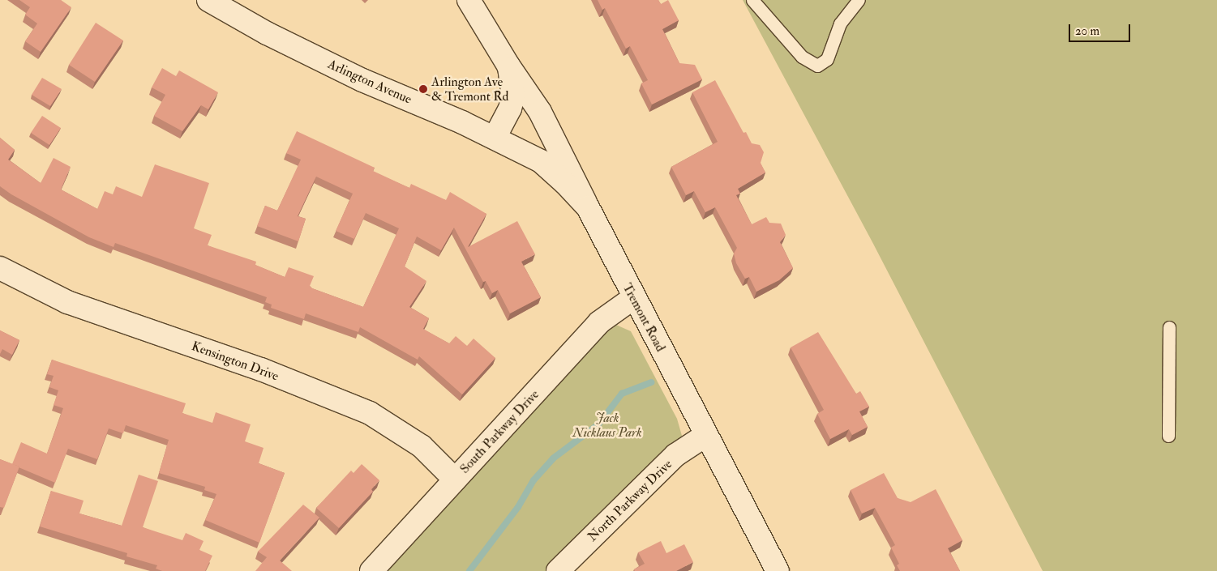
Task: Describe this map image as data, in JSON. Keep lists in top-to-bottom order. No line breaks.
{"streets":{"street":["Arlington Avenue","Tremont Road","Kensington Drive","South Parkway Drive","North Parkway Drive"]},"crossings":[["Arlington Avenue","Tremont Road"],["Tremont Road","South Parkway Drive"],["Tremont Road","North Parkway Drive"],["Kensington Drive","South Parkway Drive"]],"parks":["Jack Nicklaus Park"],"places":["Arlington Ave & Tremont Rd"],"scale_bar":"20 m"}
